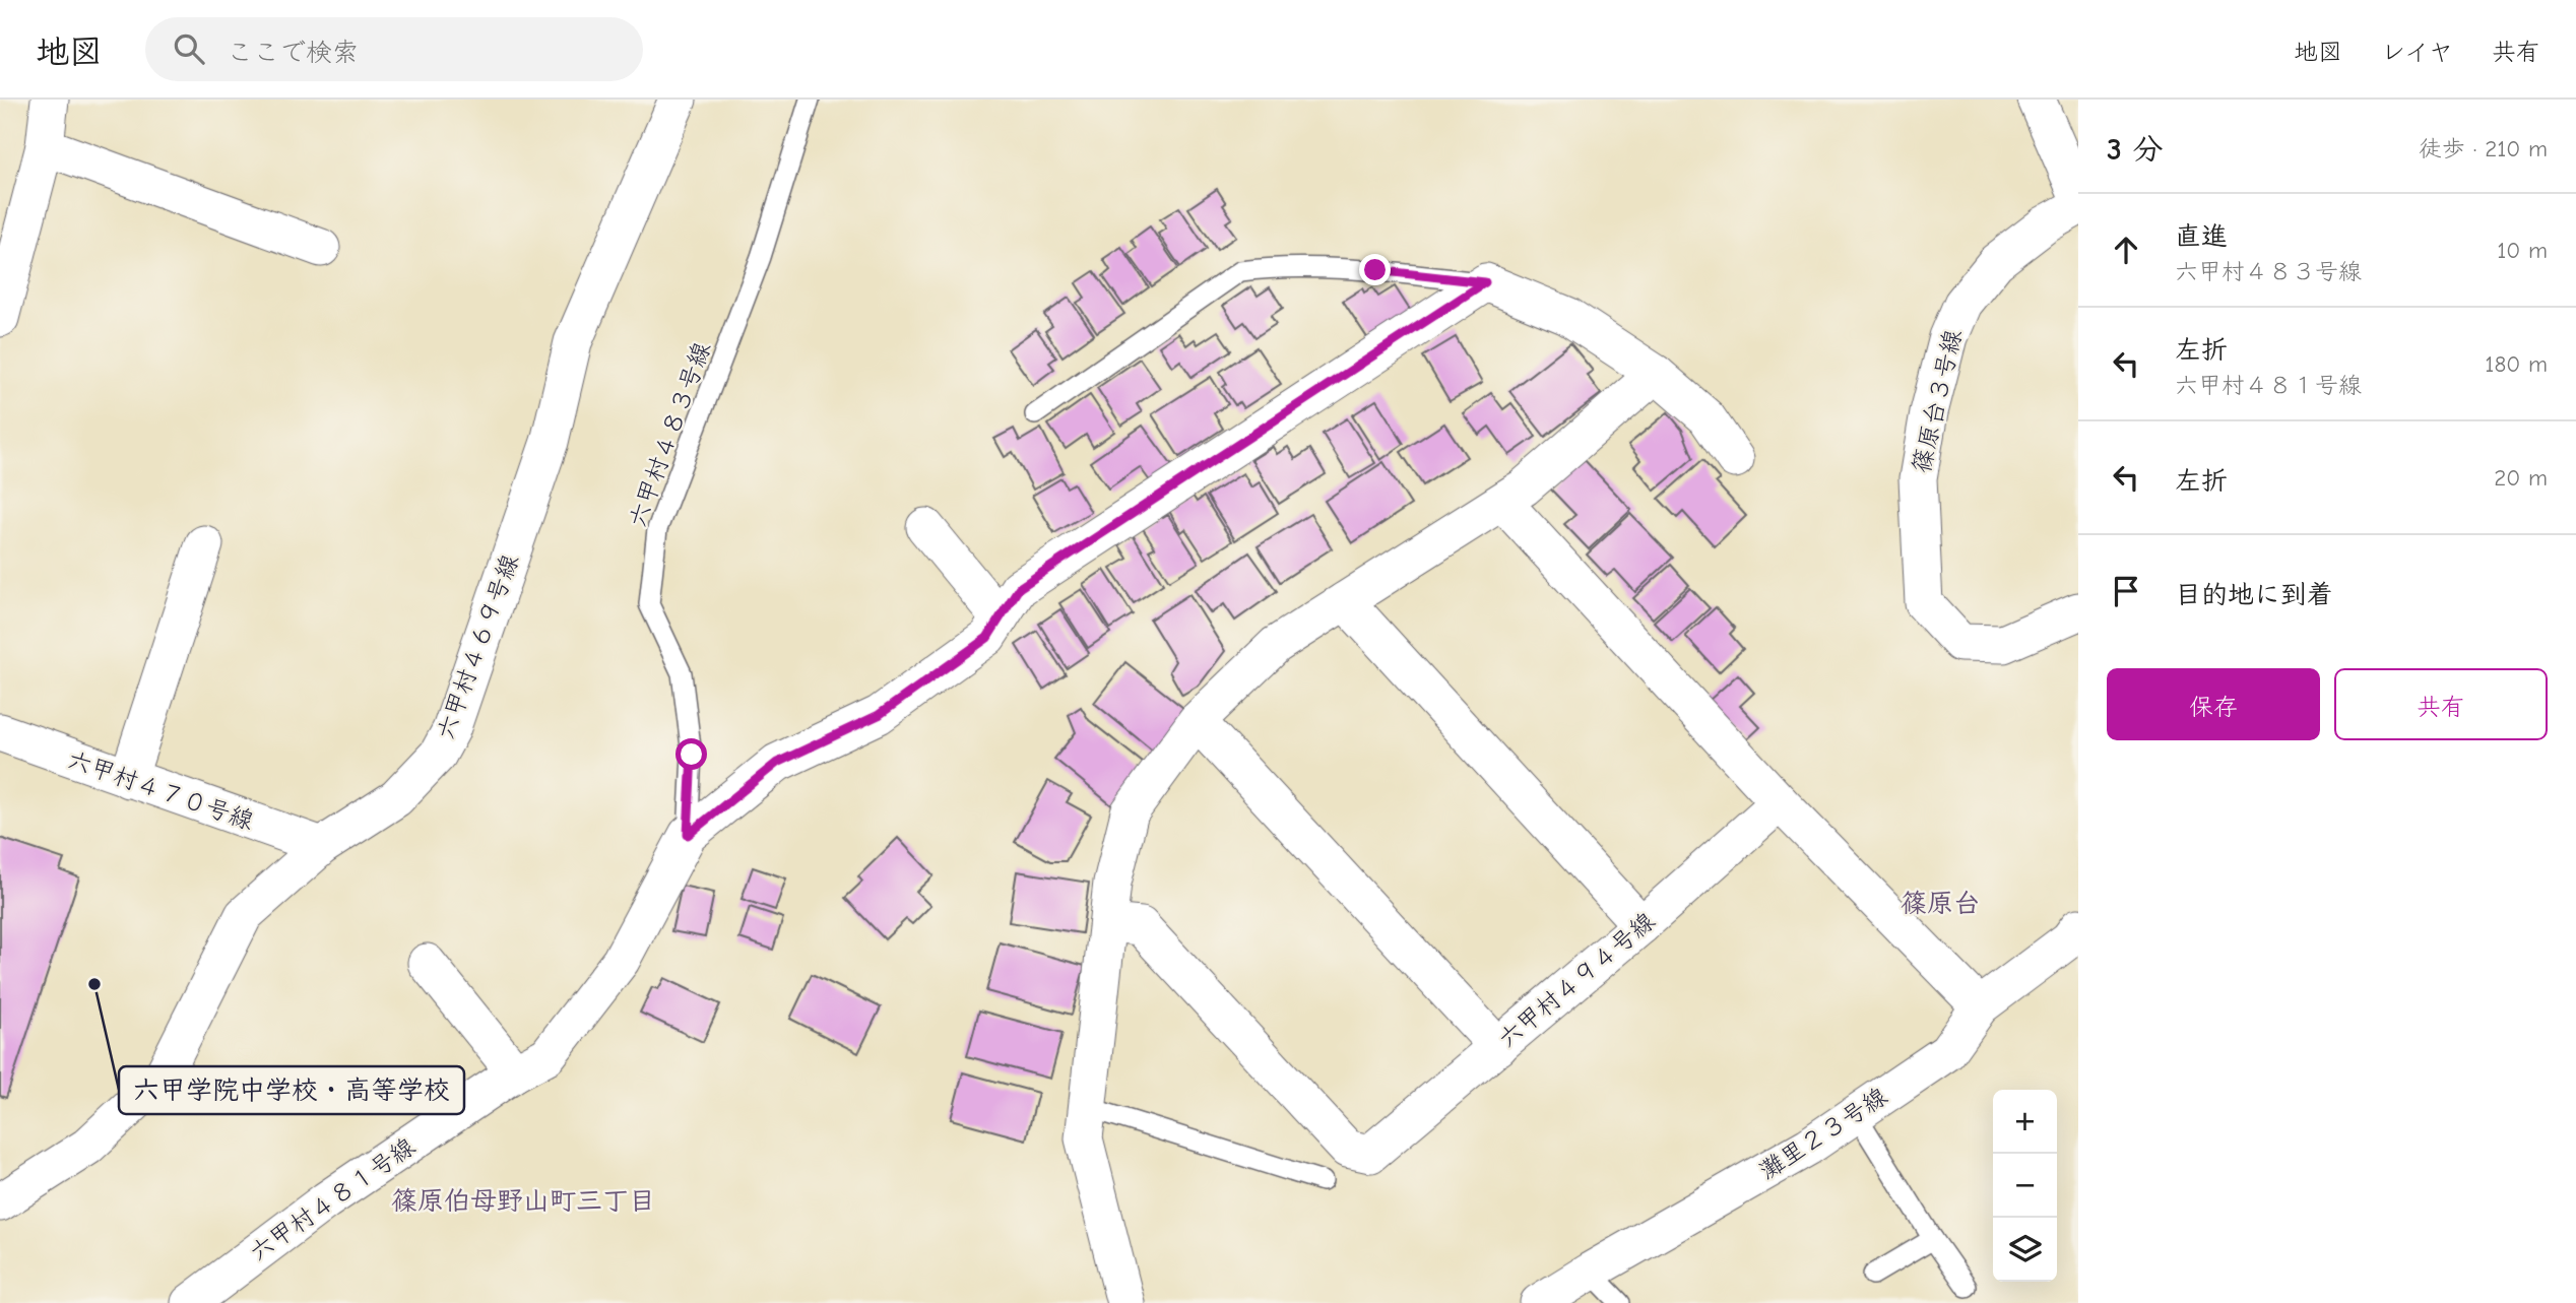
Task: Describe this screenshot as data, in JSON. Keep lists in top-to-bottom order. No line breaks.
{"streets":{"street":["篠原台３号線","六甲村４６９号線","六甲村４７０号線","六甲村４９４号線","灘里２３号線","六甲村４８１号線"],"lane":["六甲村４８３号線"]},"crossings":[["六甲村４８３号線","六甲村４８１号線"],["六甲村４６９号線","六甲村４７０号線"]],"districts":["篠原台","篠原伯母野山町三丁目"],"places":["六甲学院中学校・高等学校"],"page":{"header":"地図","search":"ここで検索","nav":["地図","レイヤ","共有"],"heading":["3 分","徒歩 · 210 m"],"list":[["直進","六甲村４８３号線","10 m"],["左折","六甲村４８１号線","180 m"],["左折","20 m"],"目的地に到着"],"buttons":["保存","共有"],"map_buttons":["+","−"]}}
